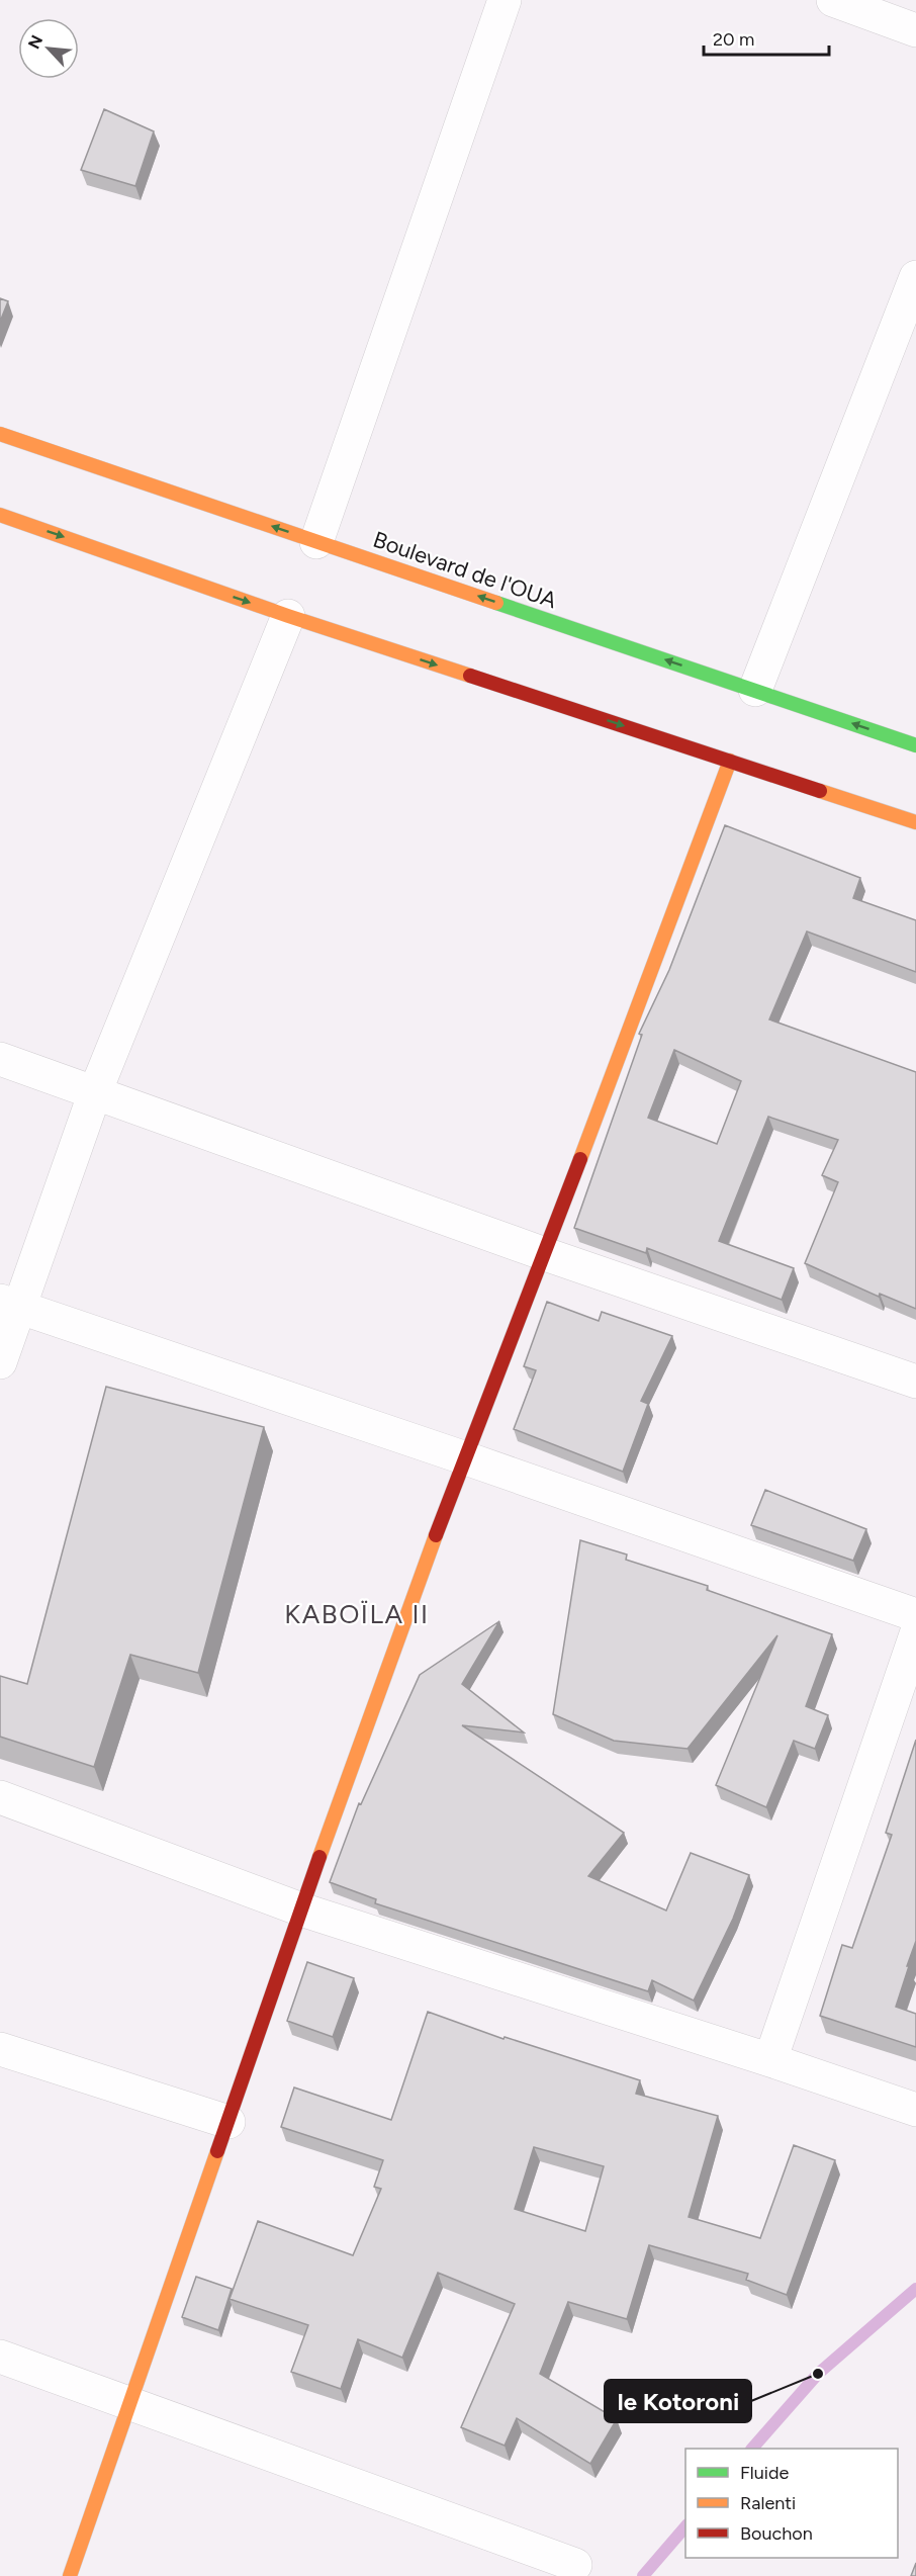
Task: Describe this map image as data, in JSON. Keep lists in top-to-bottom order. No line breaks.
{"streets":{"main road":["Boulevard de l'OUA"]},"districts":["KABOÏLA II"],"places":["le Kotoroni"],"legend":["Fluide","Ralenti","Bouchon"],"scale_bar":"20 m","north":"top left"}
